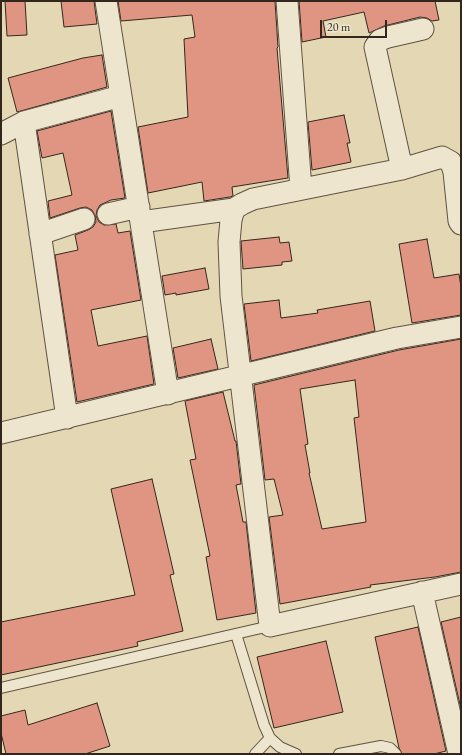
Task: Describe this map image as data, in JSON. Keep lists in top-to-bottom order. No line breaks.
{"scale_bar":"20 m"}
